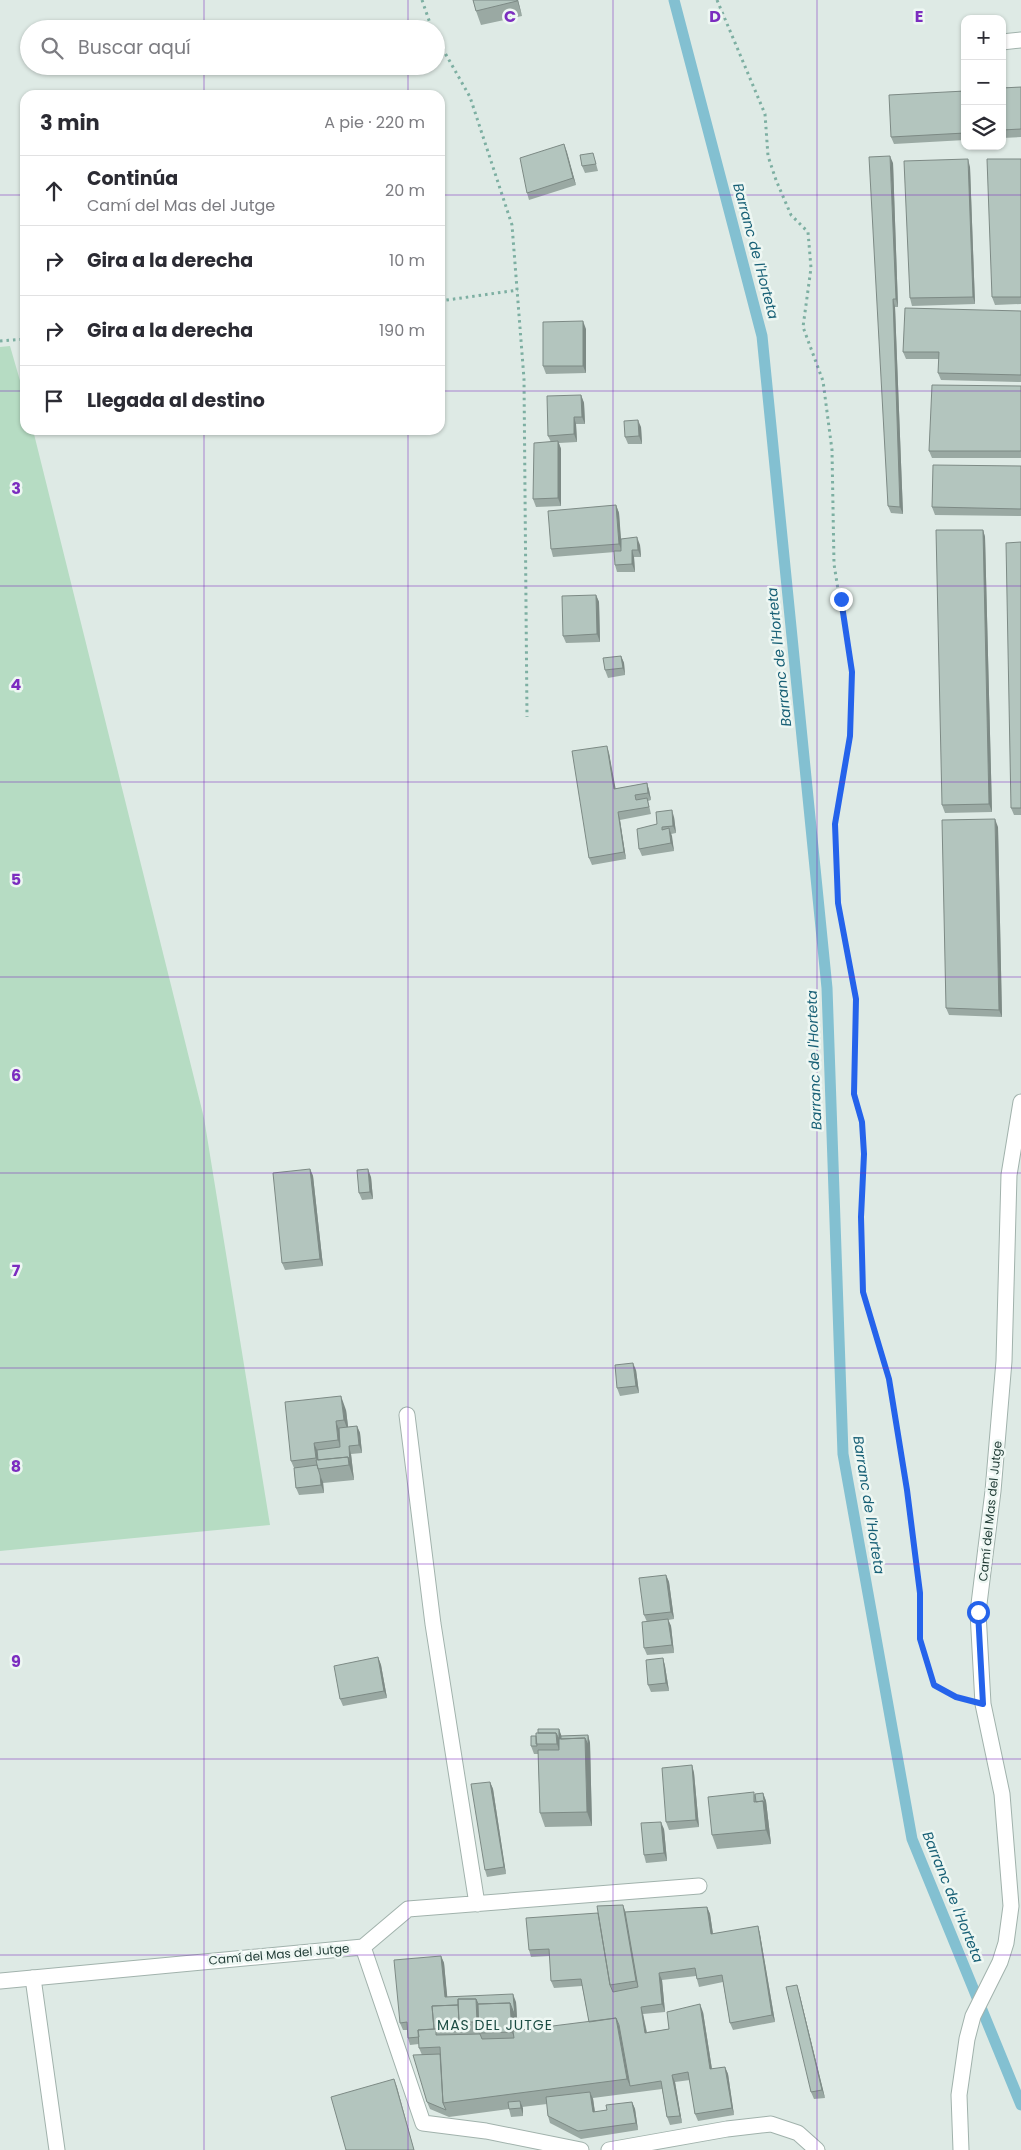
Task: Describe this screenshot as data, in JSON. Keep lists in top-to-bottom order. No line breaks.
{"streets":{"street":["Camí del Mas del Jutge"]},"districts":["MAS DEL JUTGE"],"water":["Barranc de l'Horteta"],"page":{"map_buttons":["+","−"],"search":"Buscar aquí","heading":["3 min","A pie · 220 m"],"list":[["Continúa","Camí del Mas del Jutge","20 m"],["Gira a la derecha","10 m"],["Gira a la derecha","190 m"],"Llegada al destino"]},"grid":{"columns":["C","D","E"],"rows":["3","4","5","6","7","8","9"]}}
